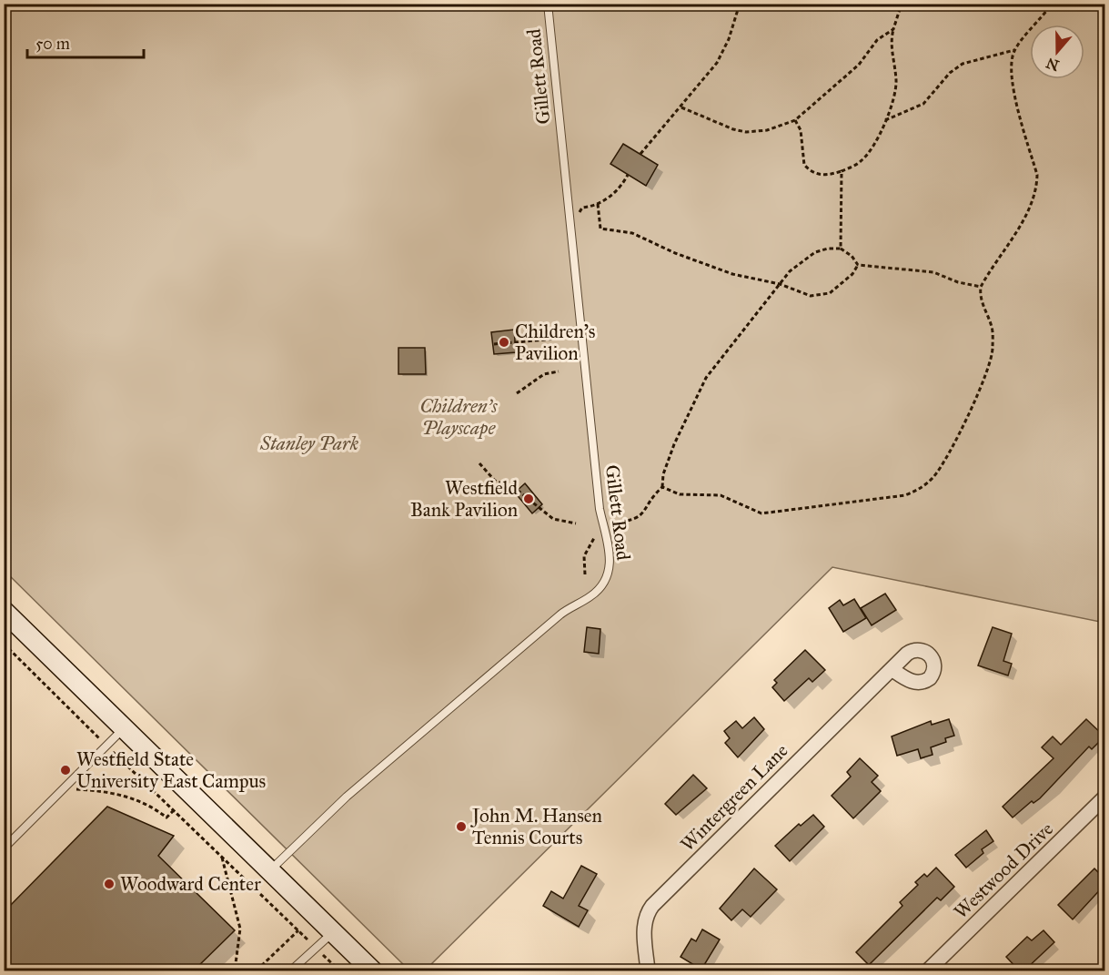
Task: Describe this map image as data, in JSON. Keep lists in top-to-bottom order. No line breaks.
{"streets":{"street":["Wintergreen Lane","Westwood Drive"],"lane":["Gillett Road"]},"parks":["Children's Playscape","Stanley Park"],"places":["Children's Pavilion","Westfield Bank Pavilion","Westfield State University East Campus","John M. Hansen Tennis Courts","Woodward Center"],"scale_bar":"50 m","north":"bottom"}
